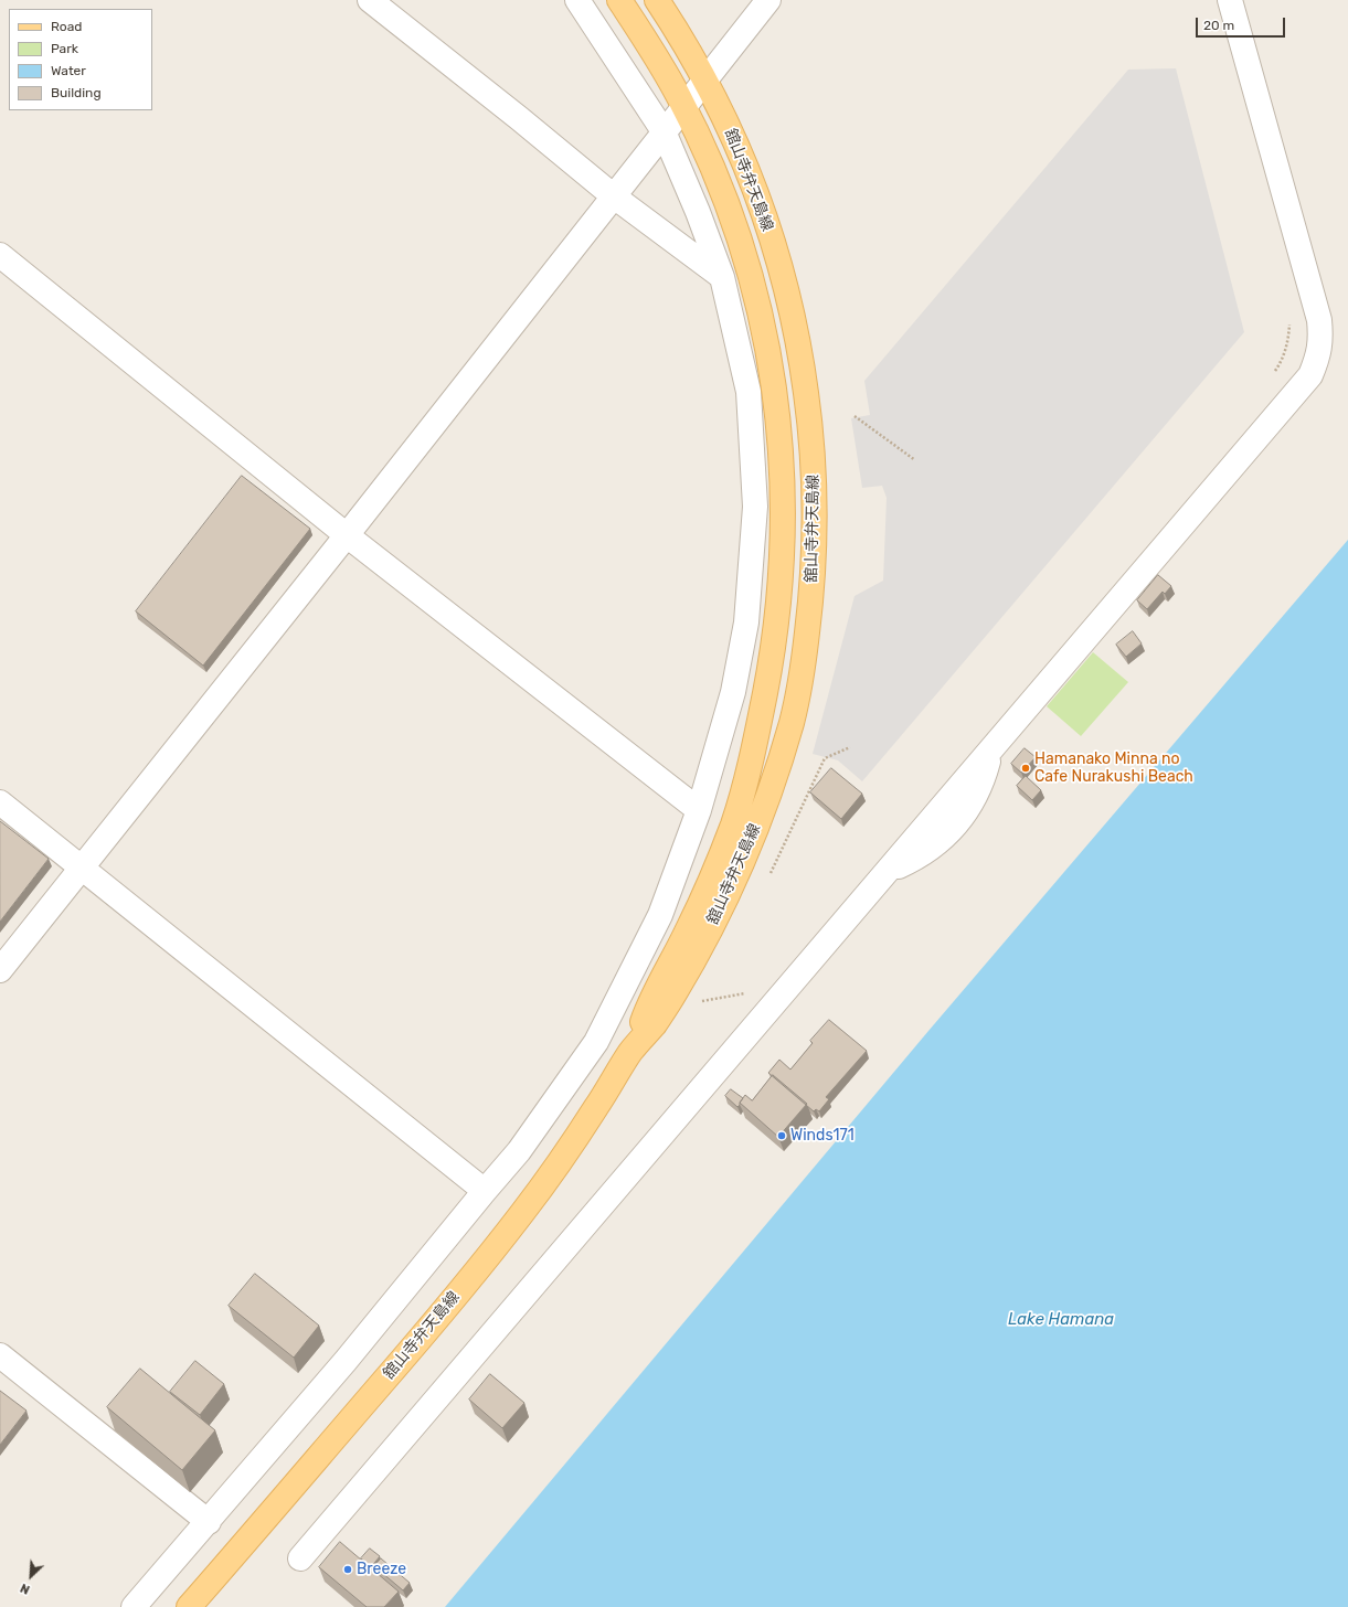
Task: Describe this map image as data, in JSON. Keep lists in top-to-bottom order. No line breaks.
{"streets":{"main road":["舘山寺弁天島線"]},"water":["Lake Hamana"],"places":["Hamanako Minna no Cafe Nurakushi Beach","Winds171","Breeze"],"legend":["Road","Park","Water","Building"],"scale_bar":"20 m","north":"bottom left"}
